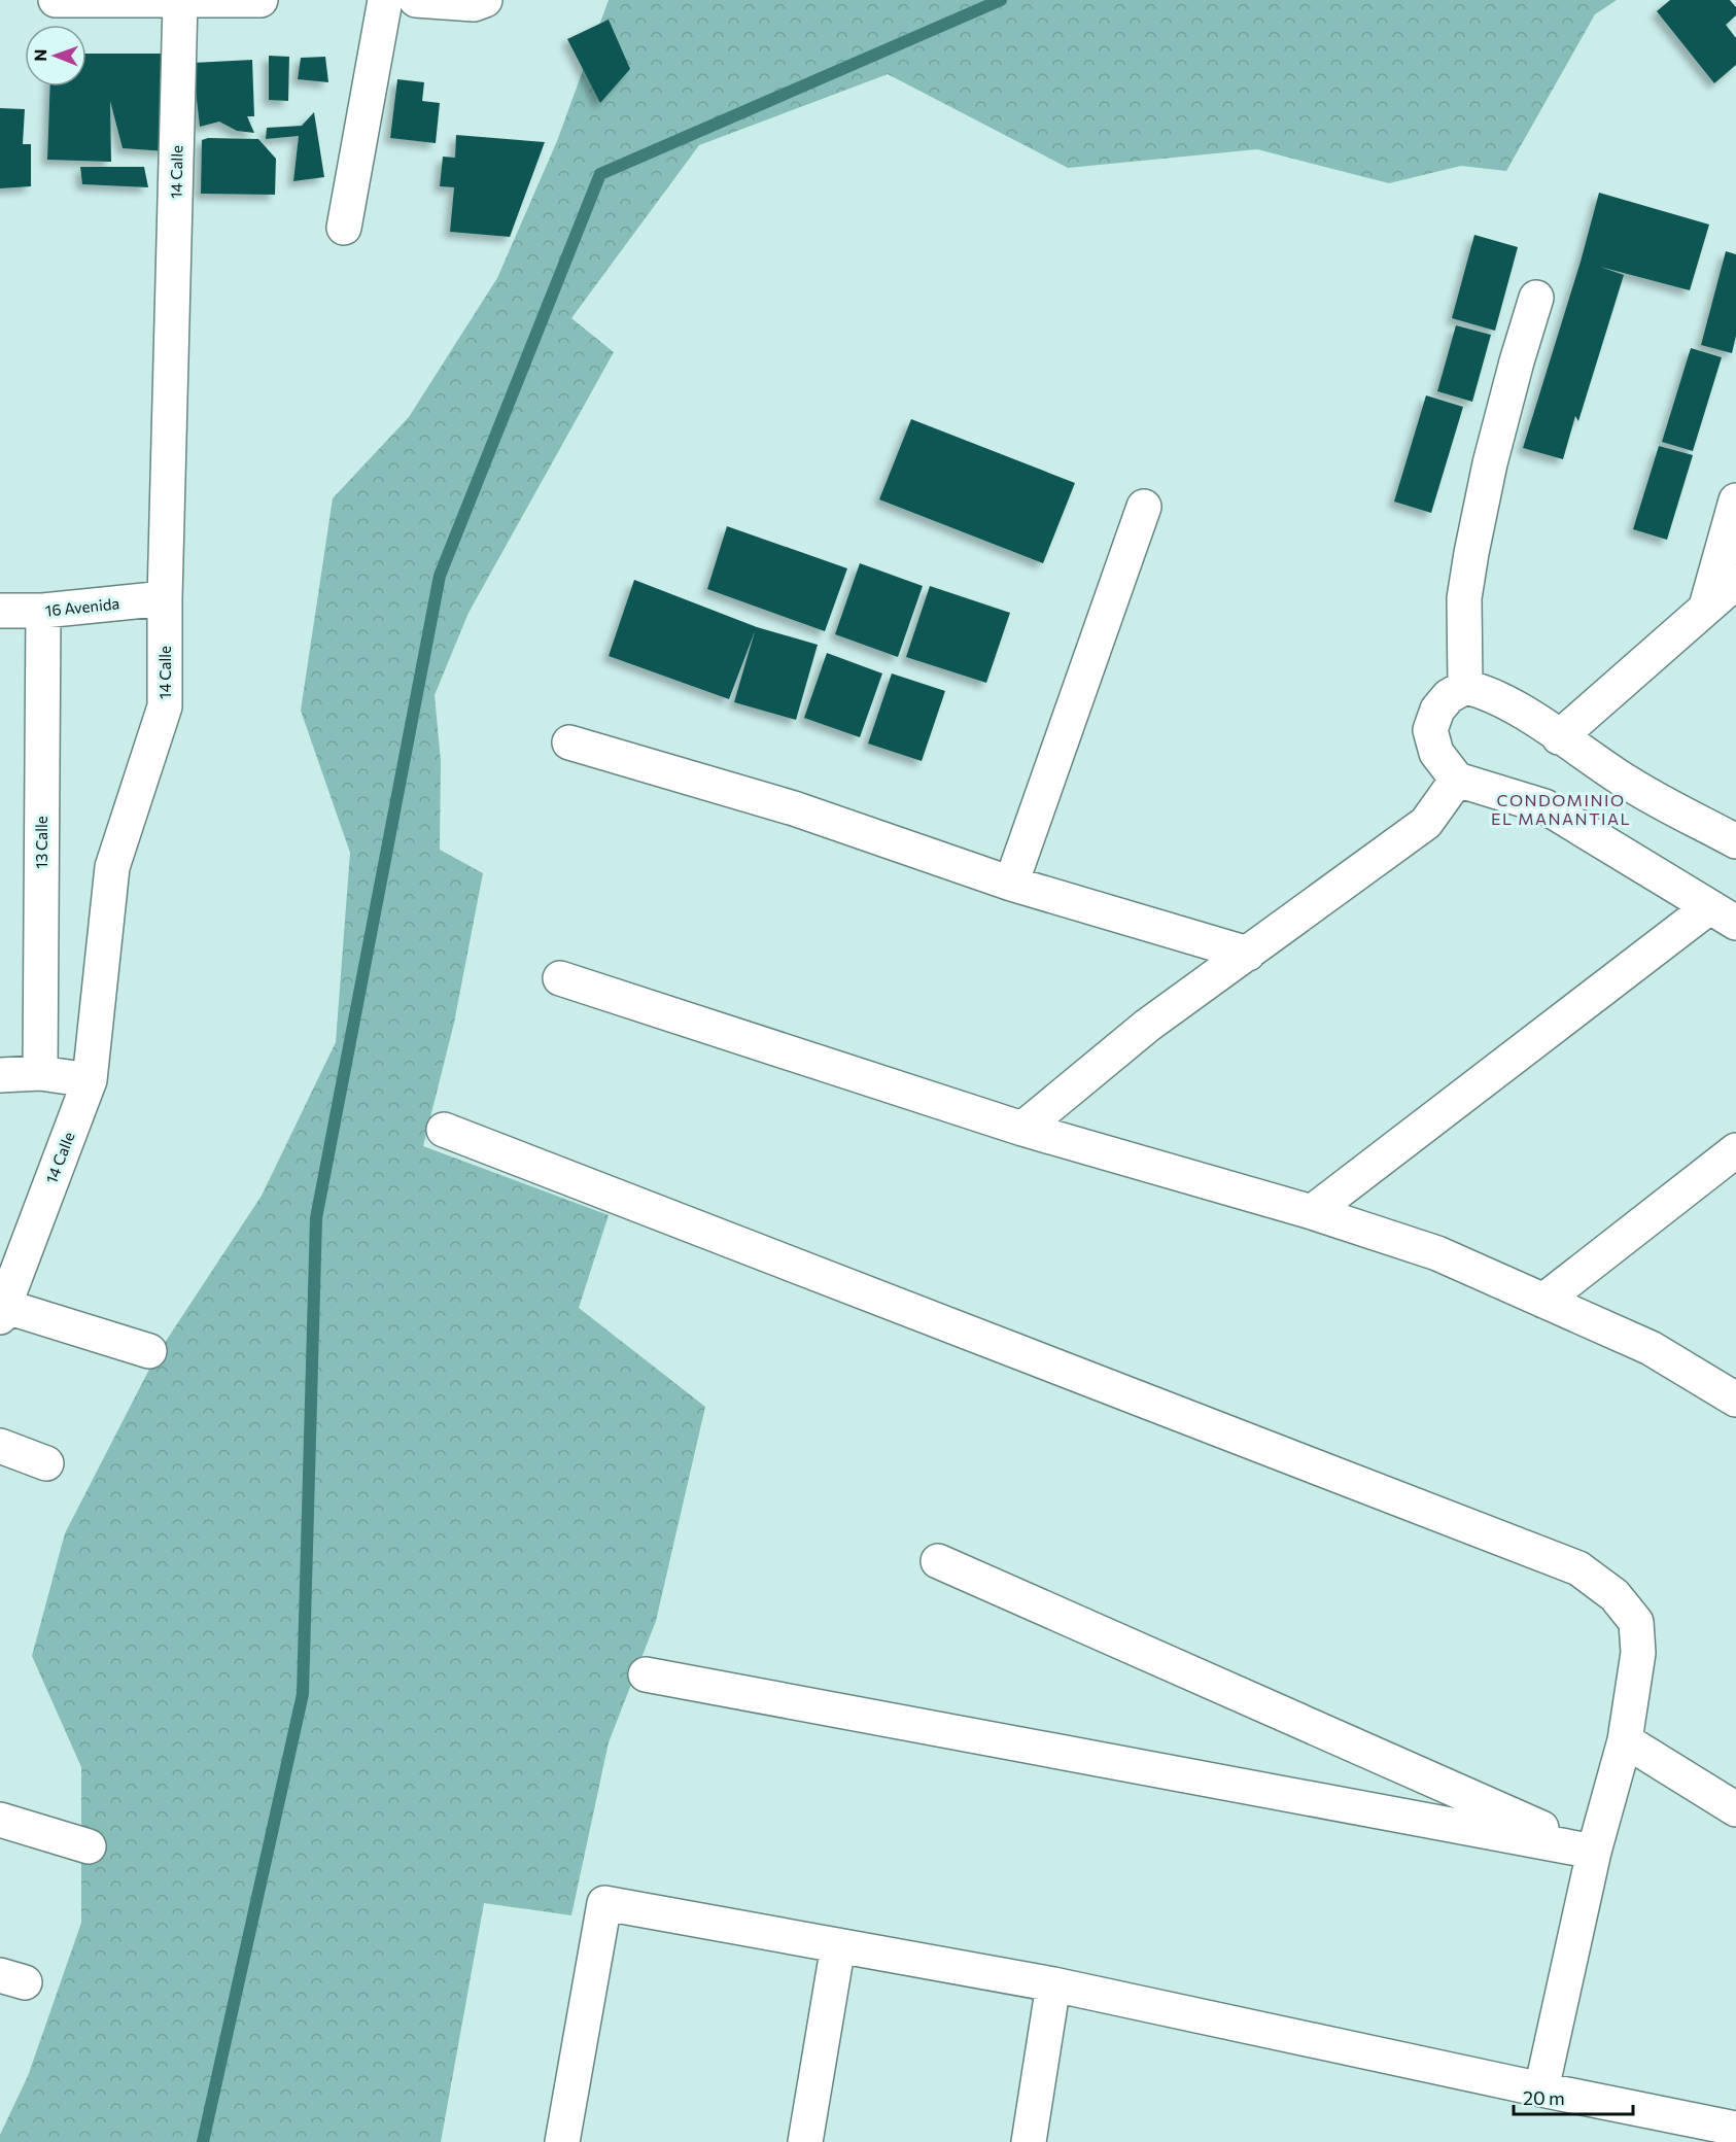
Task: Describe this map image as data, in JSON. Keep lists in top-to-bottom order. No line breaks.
{"streets":{"street":["14 Calle","16 Avenida","13 Calle"]},"crossings":[["14 Calle","16 Avenida"],["16 Avenida","13 Calle"]],"districts":["CONDOMINIO EL MANANTIAL"],"scale_bar":"20 m","north":"left"}
